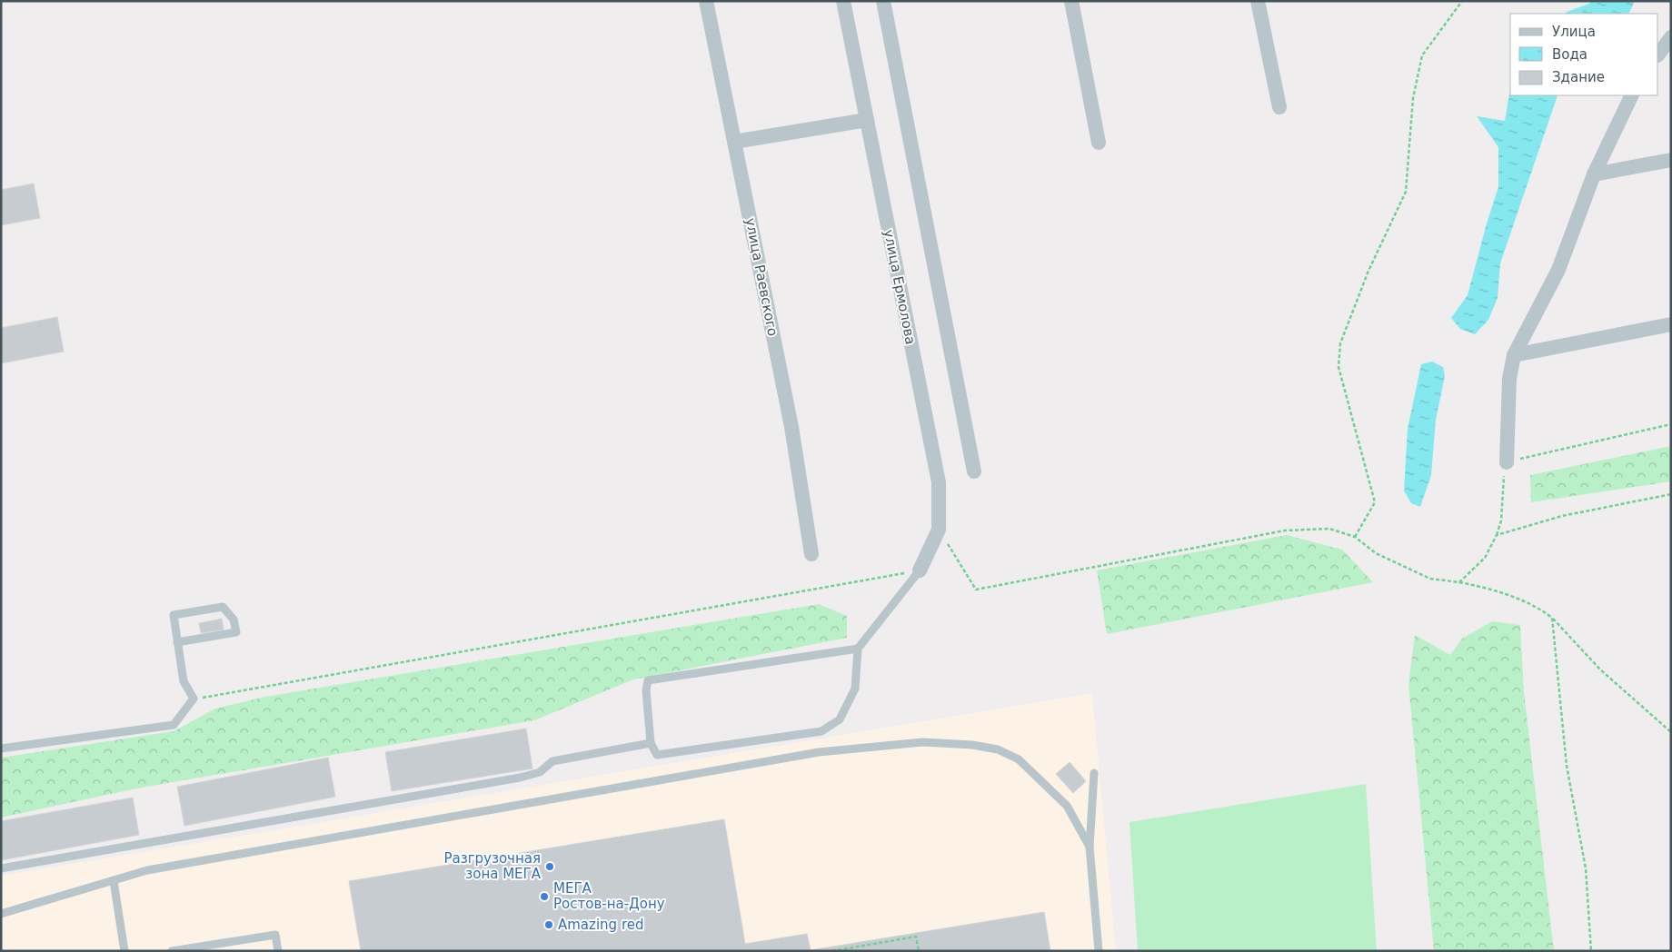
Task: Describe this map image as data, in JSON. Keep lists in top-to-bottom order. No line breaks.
{"streets":{"street":["улица Раевского","улица Ермолова"]},"places":["Разгрузочная зона МЕГА","МЕГА Ростов-на-Дону","Amazing red"],"legend":["Улица","Вода","Здание"]}
